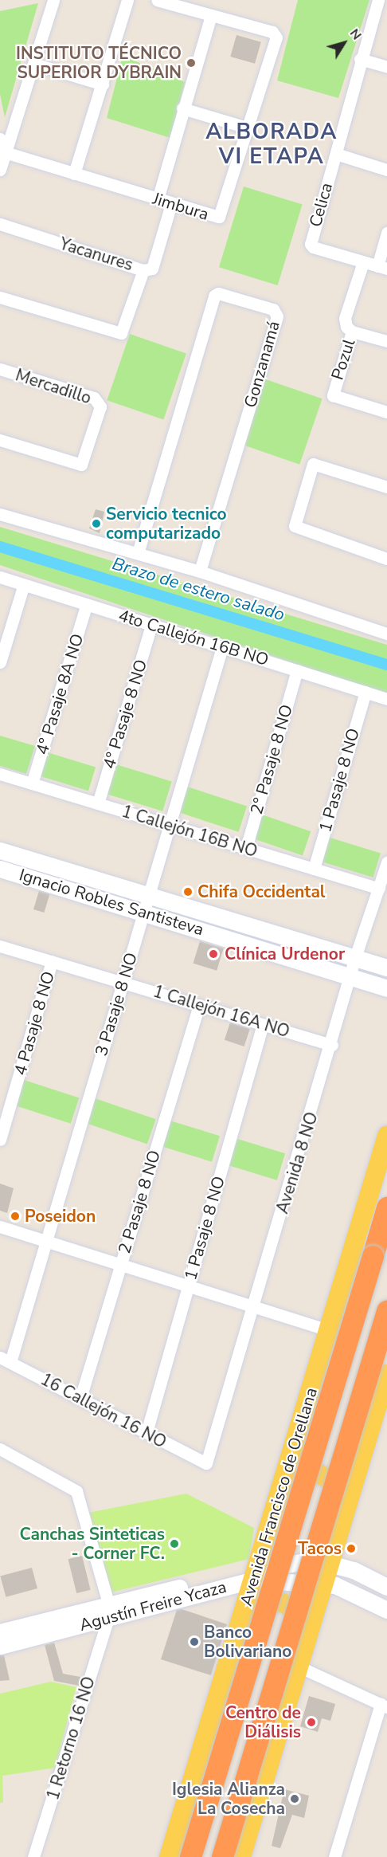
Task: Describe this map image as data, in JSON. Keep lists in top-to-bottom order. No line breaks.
{"streets":{"highway":["Avenida Francisco de Orellana"],"street":["Celica","Jimbura","Yacanures","Pozul","Gonzanamá","Mercadillo","4to Callejón 16B NO","4° Pasaje 8A NO","4° Pasaje 8 NO","2° Pasaje 8 NO","1 Pasaje 8 NO","1 Callejón 16B NO","Ignacio Robles Santisteva","3 Pasaje 8 NO","1 Callejón 16A NO","4 Pasaje 8 NO","Avenida 8 NO","2 Pasaje 8 NO","16 Callejón 16 NO","Agustín Freire Ycaza","1 Retorno 16 NO"]},"crossings":[["4to Callejón 16B NO","4° Pasaje 8A NO"],["4to Callejón 16B NO","4° Pasaje 8 NO"],["4to Callejón 16B NO","2° Pasaje 8 NO"],["4to Callejón 16B NO","1 Pasaje 8 NO"],["4to Callejón 16B NO","3 Pasaje 8 NO"],["4° Pasaje 8A NO","1 Callejón 16B NO"],["4° Pasaje 8 NO","1 Callejón 16B NO"],["2° Pasaje 8 NO","1 Callejón 16B NO"],["1 Pasaje 8 NO","1 Callejón 16B NO"],["1 Pasaje 8 NO","1 Callejón 16A NO"],["1 Pasaje 8 NO","16 Callejón 16 NO"],["1 Callejón 16B NO","3 Pasaje 8 NO"],["1 Callejón 16B NO","Avenida 8 NO"],["Ignacio Robles Santisteva","3 Pasaje 8 NO"],["Ignacio Robles Santisteva","Avenida 8 NO"],["3 Pasaje 8 NO","1 Callejón 16A NO"],["3 Pasaje 8 NO","16 Callejón 16 NO"],["1 Callejón 16A NO","4 Pasaje 8 NO"],["1 Callejón 16A NO","Avenida 8 NO"],["1 Callejón 16A NO","2 Pasaje 8 NO"],["Avenida 8 NO","16 Callejón 16 NO"],["2 Pasaje 8 NO","16 Callejón 16 NO"],["Avenida Francisco de Orellana","Agustín Freire Ycaza"],["Agustín Freire Ycaza","1 Retorno 16 NO"]],"districts":["ALBORADA VI ETAPA"],"water":["Brazo de estero salado"],"places":["INSTITUTO TÉCNICO SUPERIOR DYBRAIN","Servicio tecnico computarizado","Chifa Occidental","Clínica Urdenor","Poseidon","Canchas Sinteticas - Corner FC.","Tacos","Banco Bolivariano","Centro de Diálisis","Iglesia Alianza La Cosecha"],"north":"top right"}
